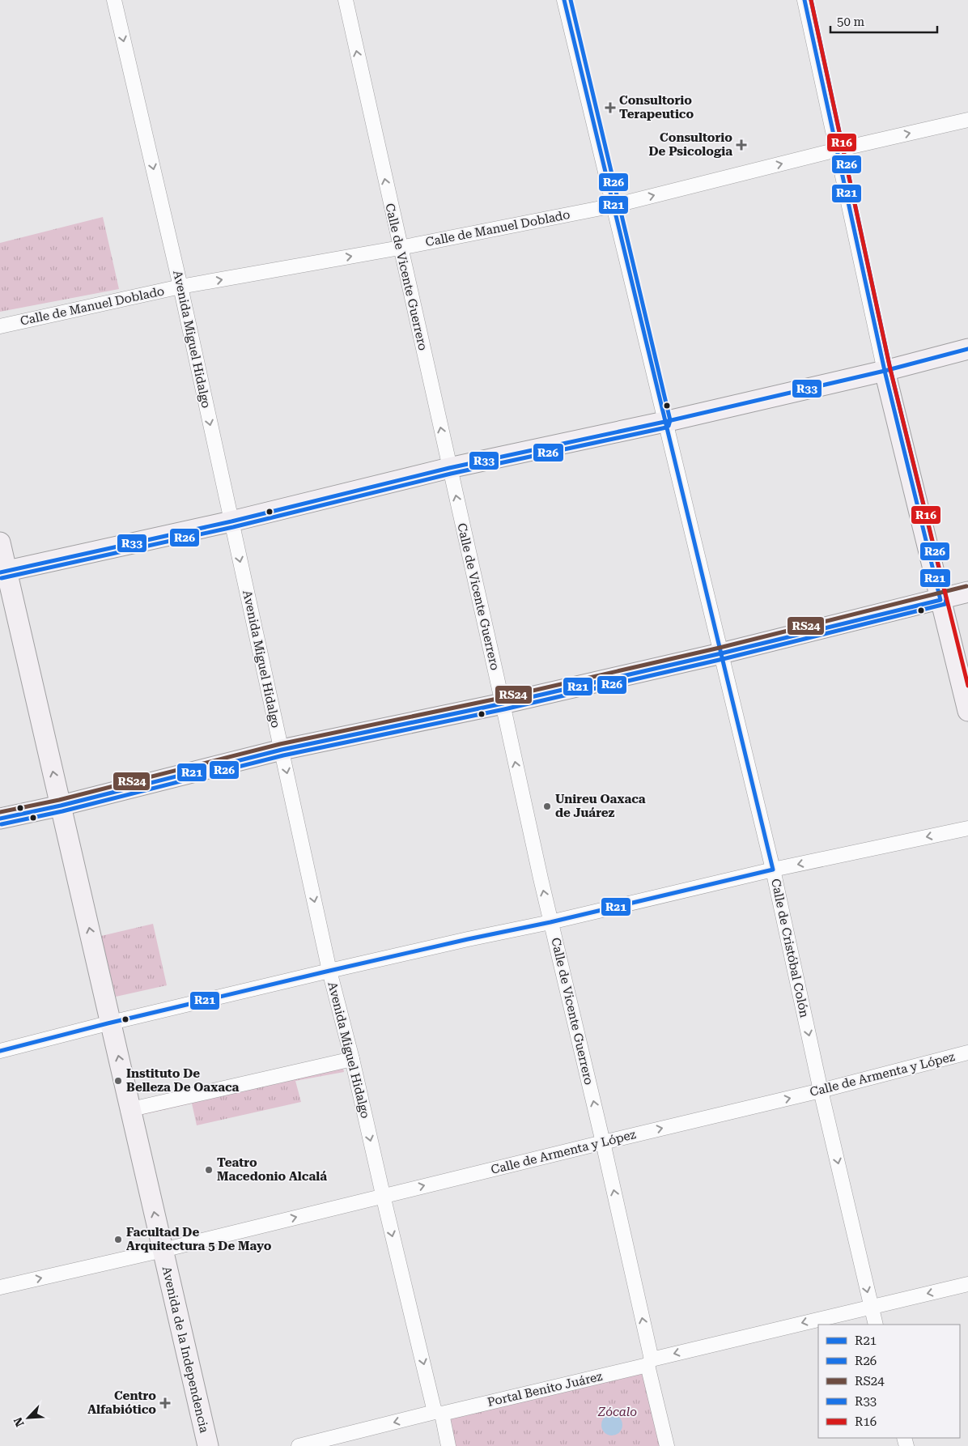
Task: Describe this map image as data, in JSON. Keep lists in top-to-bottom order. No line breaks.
{"streets":{"main road":["Avenida de la Independencia"],"street":["Calle de Manuel Doblado","Calle de Vicente Guerrero","Avenida Miguel Hidalgo","Calle de Cristóbal Colón","Calle de Armenta y López","Portal Benito Juárez"]},"crossings":[["Calle de Manuel Doblado","Calle de Vicente Guerrero"],["Calle de Manuel Doblado","Avenida Miguel Hidalgo"],["Calle de Manuel Doblado","Calle de Cristóbal Colón"],["Calle de Vicente Guerrero","Calle de Armenta y López"],["Calle de Vicente Guerrero","Portal Benito Juárez"],["Avenida Miguel Hidalgo","Calle de Armenta y López"],["Avenida Miguel Hidalgo","Portal Benito Juárez"],["Calle de Cristóbal Colón","Calle de Armenta y López"],["Calle de Cristóbal Colón","Portal Benito Juárez"],["Calle de Armenta y López","Avenida de la Independencia"]],"one_way":["Calle de Manuel Doblado","Calle de Vicente Guerrero","Avenida Miguel Hidalgo","Calle de Armenta y López","Avenida de la Independencia","Portal Benito Juárez"],"parks":["Zócalo"],"places":{"health":["Consultorio Terapeutico","Consultorio De Psicologia","Centro Alfabiótico"],"other":["Unireu Oaxaca de Juárez","Instituto De Belleza De Oaxaca","Teatro Macedonio Alcalá","Facultad De Arquitectura 5 De Mayo"]},"lines":["transit line R21","transit line R26","transit line R16","transit line R33","transit line RS24"],"legend":["R21","R26","RS24","R33","R16"],"scale_bar":"50 m","north":"bottom left"}
